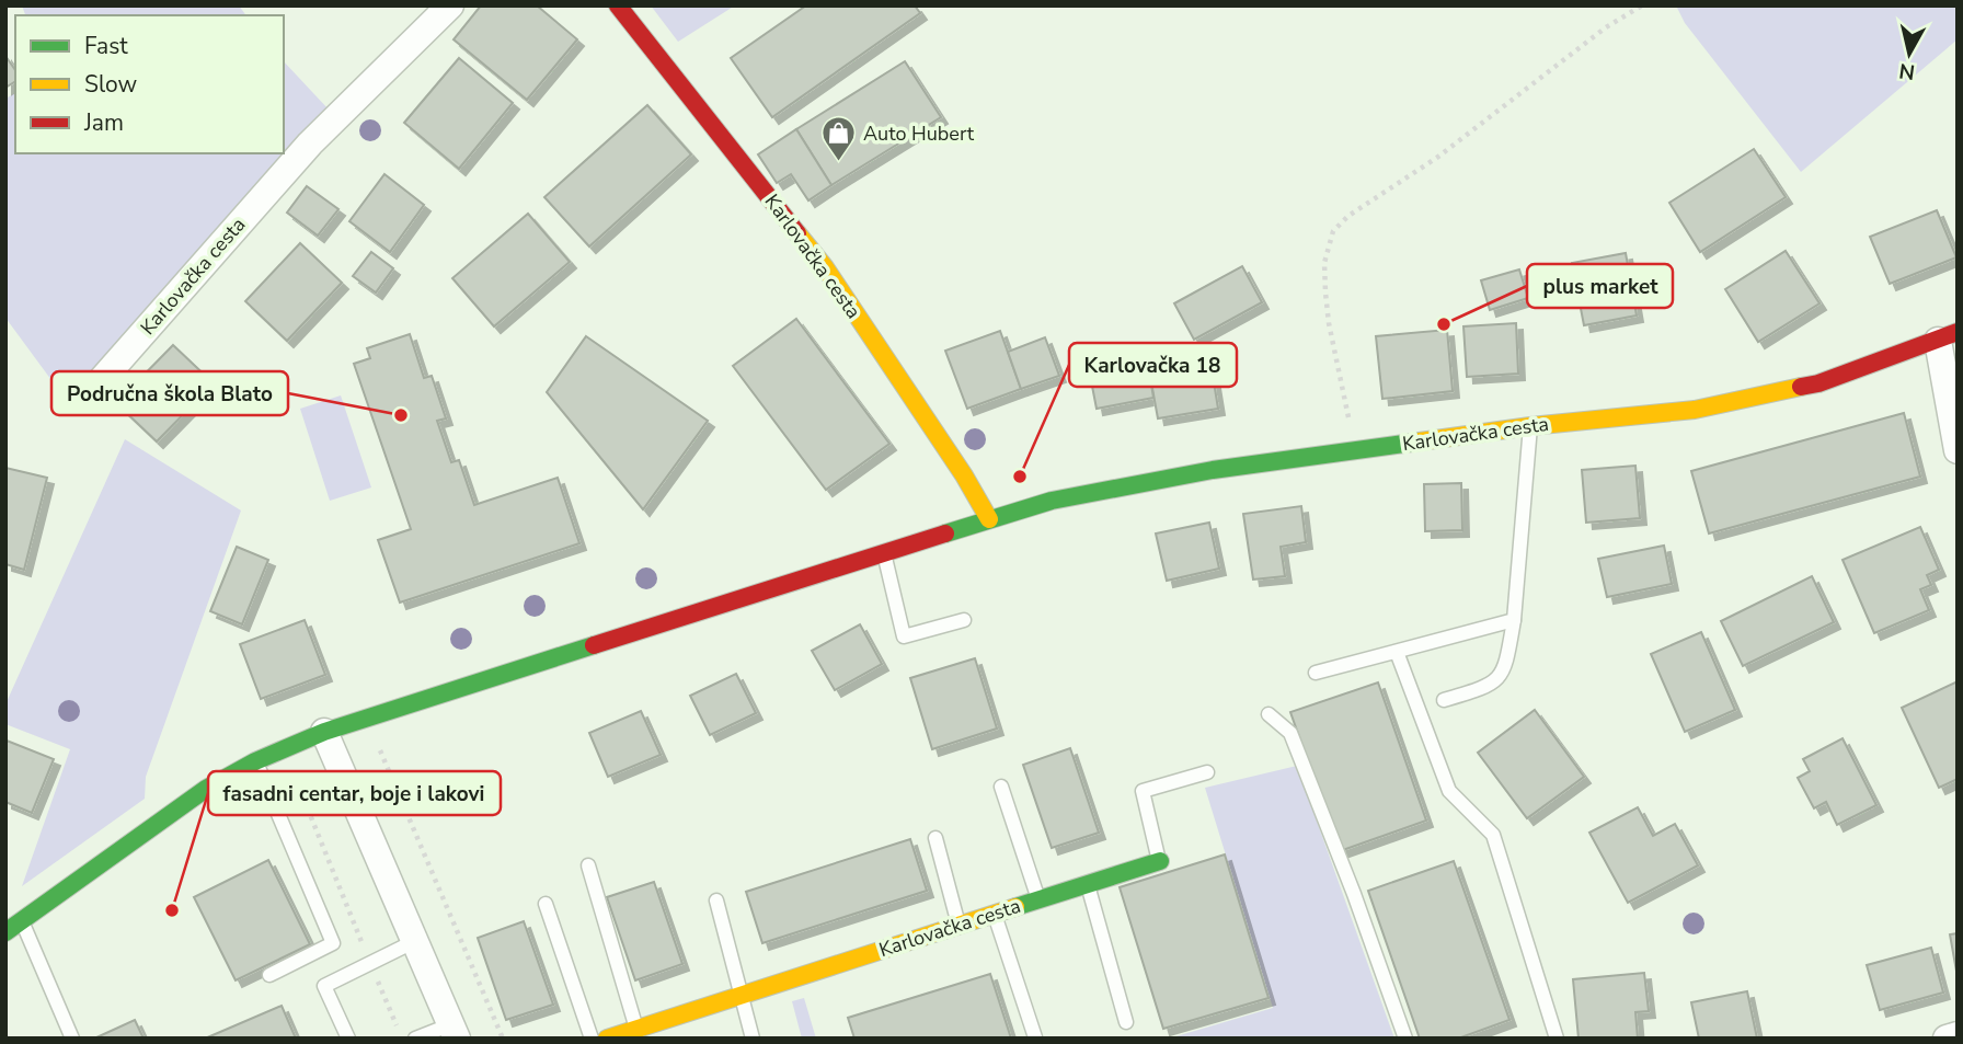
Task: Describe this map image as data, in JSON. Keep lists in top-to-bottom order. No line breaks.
{"streets":{"street":["Karlovačka cesta"]},"places":{"shop":["Auto Hubert"],"other":["plus market","Područna škola Blato","Karlovačka 18","fasadni centar, boje i lakovi"]},"legend":["Fast","Slow","Jam"],"north":"bottom"}
